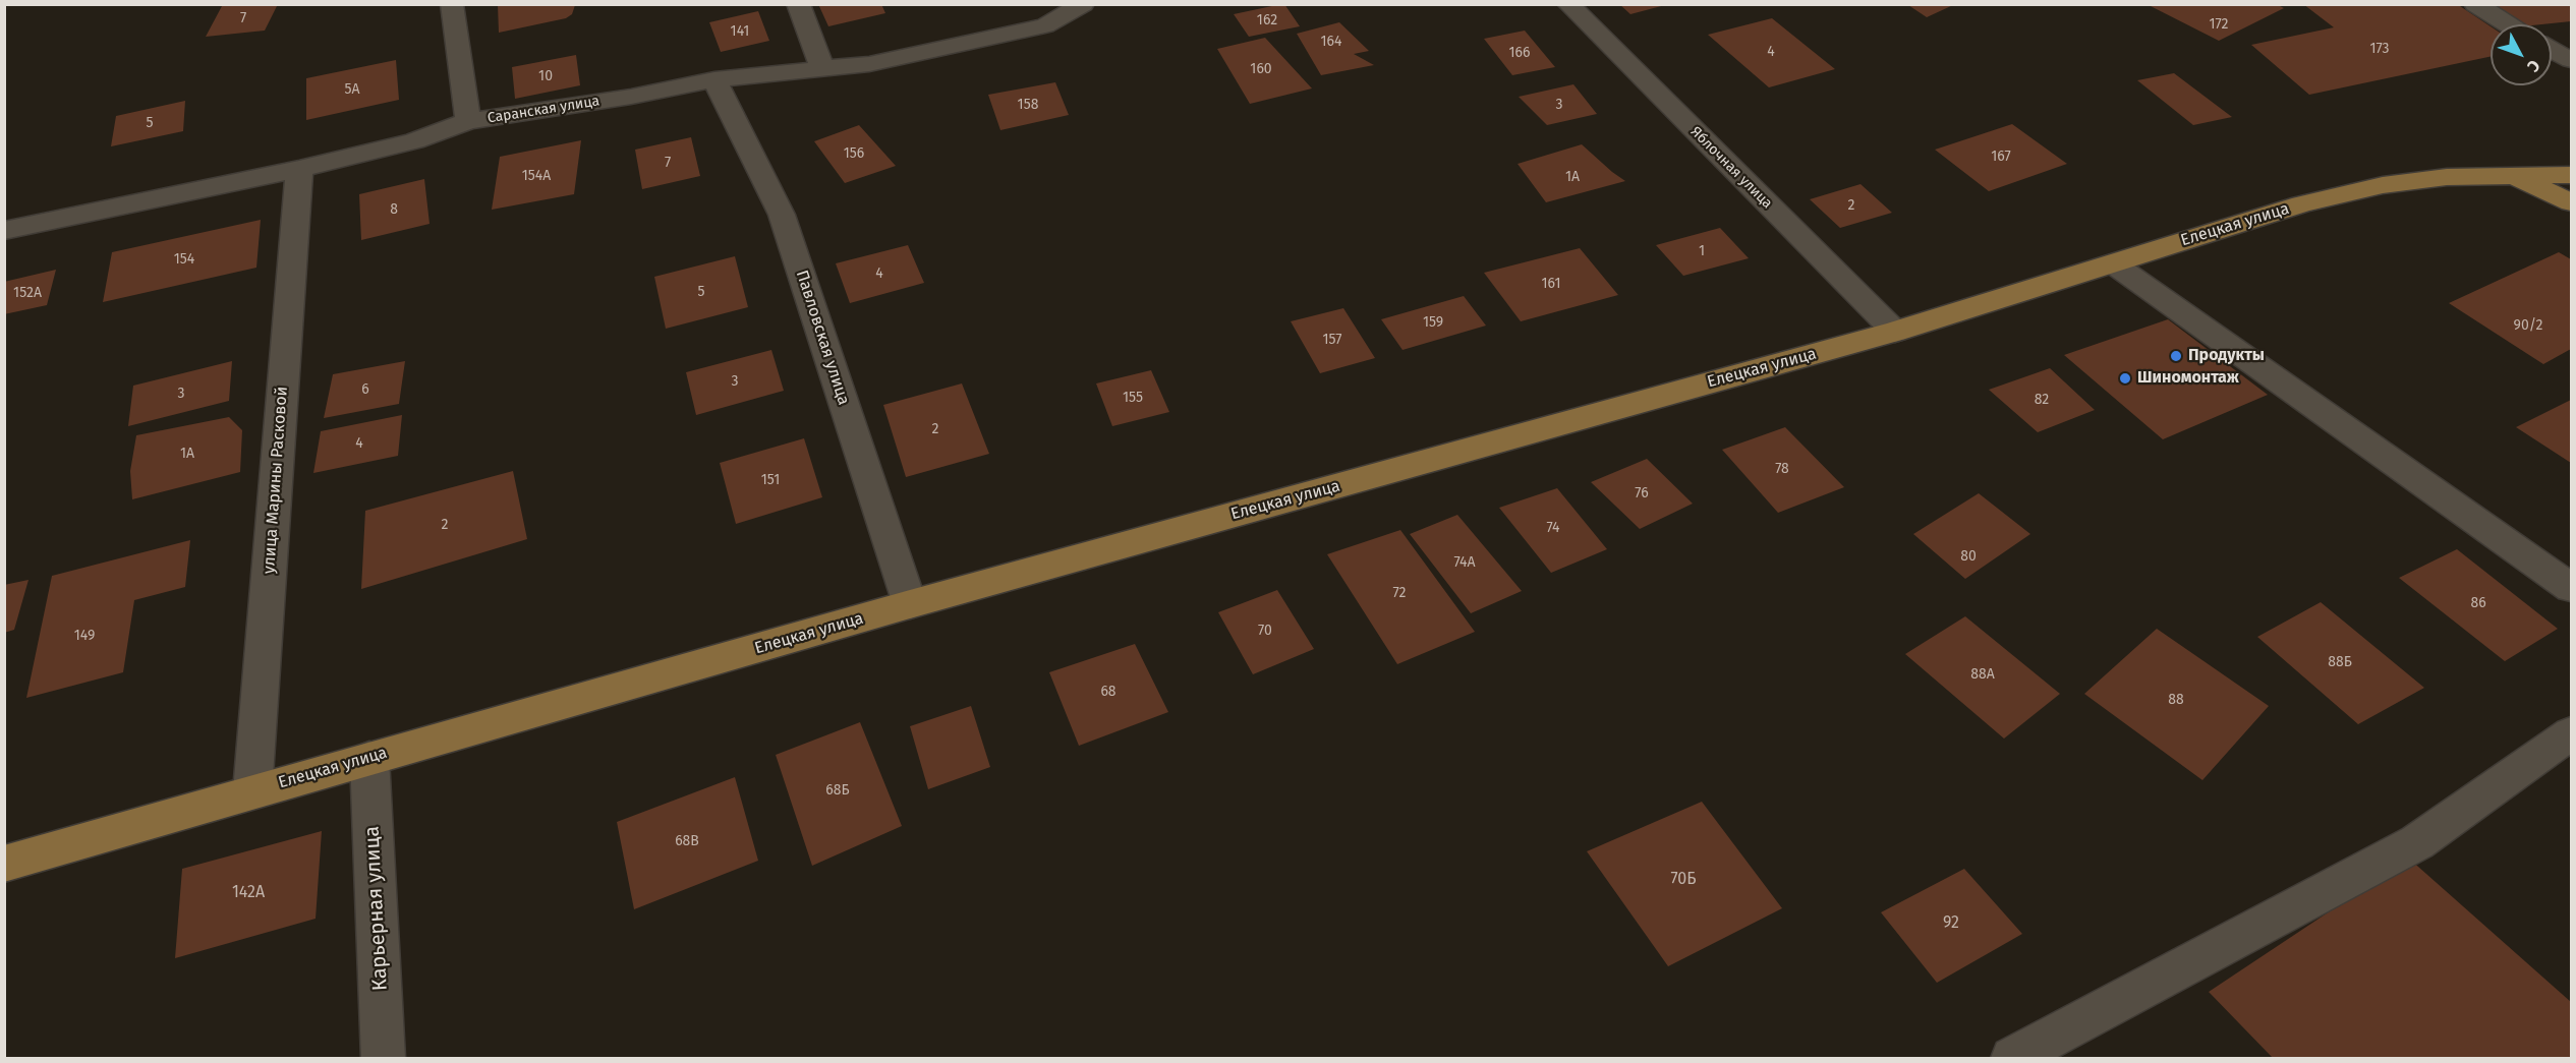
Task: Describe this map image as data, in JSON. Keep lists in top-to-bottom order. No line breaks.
{"streets":{"main road":["Елецкая улица"],"street":["Саранская улица","Яблочная улица","Павловская улица","улица Марины Расковой","Карьерная улица"]},"crossings":[["Саранская улица","Павловская улица"],["Саранская улица","улица Марины Расковой"],["Яблочная улица","Елецкая улица"],["Елецкая улица","Павловская улица"],["Елецкая улица","улица Марины Расковой"],["Елецкая улица","Карьерная улица"]],"places":["Продукты","Шиномонтаж"],"house_numbers":["7","162","172","141","164","173","4","166","160","10","5А","158","3","5","156","167","7","154А","1А","2","8","1","154","4","161","5","152А","159","90/2","157","3","6","3","155","82","2","4","1А","78","151","76","2","74","80","74А","72","86","70","149","88Б","88А","68","88","68Б","68В","70Б","142А","92"],"north":"bottom right"}
